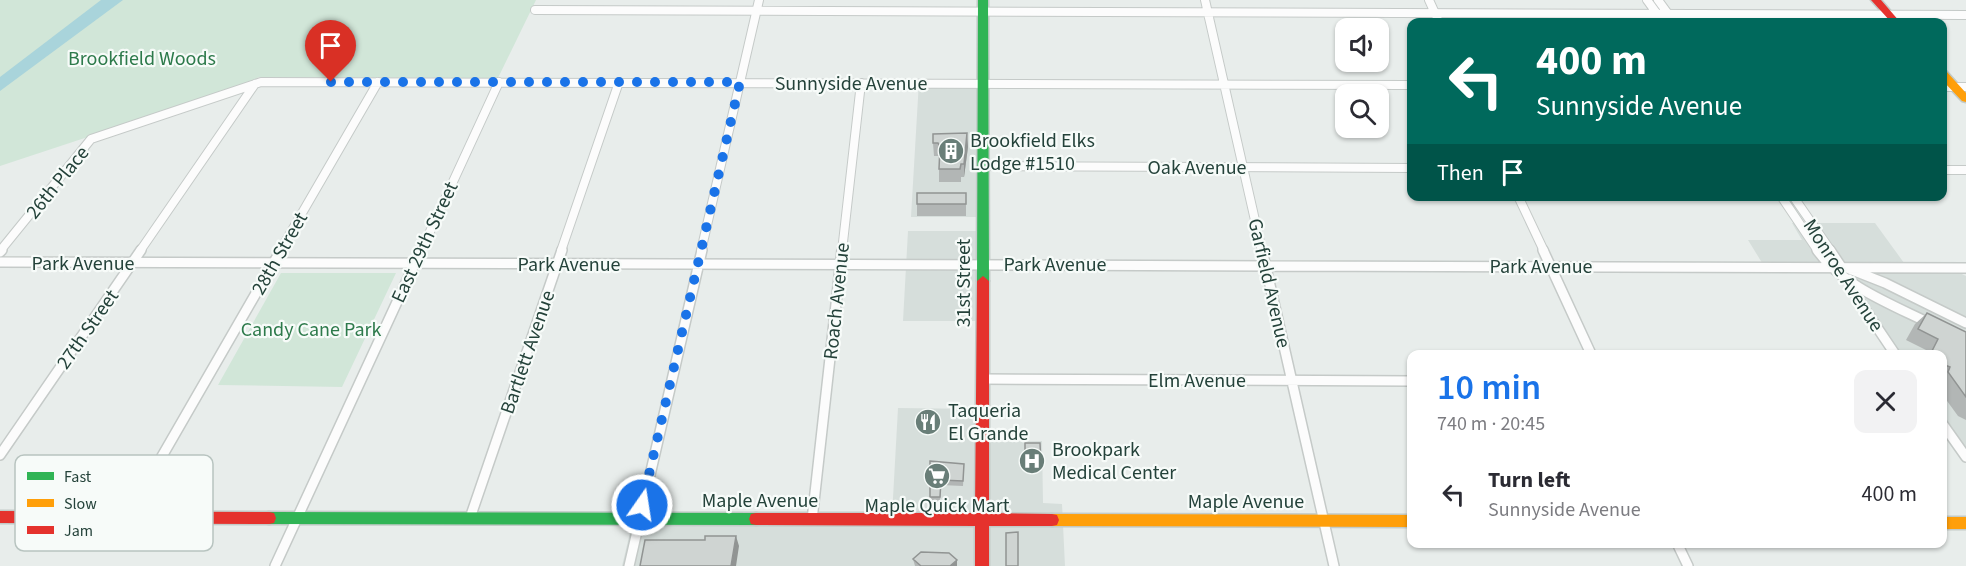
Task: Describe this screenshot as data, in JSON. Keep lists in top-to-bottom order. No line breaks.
{"streets":{"street":["Sunnyside Avenue","Oak Avenue","26th Place","East 29th Street","28th Street","Park Avenue","Monroe Avenue","31st Street","Garfield Avenue","Roach Avenue","27th Street","Bartlett Avenue","Elm Avenue","Maple Avenue"]},"crossings":[["Sunnyside Avenue","26th Place"],["Sunnyside Avenue","East 29th Street"],["Sunnyside Avenue","28th Street"],["Sunnyside Avenue","31st Street"],["Sunnyside Avenue","Garfield Avenue"],["Sunnyside Avenue","Roach Avenue"],["Sunnyside Avenue","27th Street"],["Sunnyside Avenue","Bartlett Avenue"],["Oak Avenue","31st Street"],["Oak Avenue","Garfield Avenue"],["East 29th Street","Park Avenue"],["East 29th Street","Maple Avenue"],["28th Street","Park Avenue"],["Park Avenue","Monroe Avenue"],["Park Avenue","31st Street"],["Park Avenue","Garfield Avenue"],["Park Avenue","Roach Avenue"],["Park Avenue","27th Street"],["Park Avenue","Bartlett Avenue"],["31st Street","Elm Avenue"],["31st Street","Maple Avenue"],["Garfield Avenue","Elm Avenue"],["Garfield Avenue","Maple Avenue"],["Roach Avenue","Maple Avenue"],["Bartlett Avenue","Maple Avenue"]],"parks":["Brookfield Woods","Candy Cane Park"],"places":{"building":["Brookfield Elks Lodge #1510"],"restaurant":["Taqueria El Grande"],"hospital":["Brookpark Medical Center"],"supermarket":["Maple Quick Mart"]},"legend":["Fast","Slow","Jam"],"page":{"turn":["400 m","Sunnyside Avenue"],"then":"Then","heading":["10 min","740 m · 20:45"],"list":[{"name":"Turn left","note":"Sunnyside Avenue","value":"400 m"}]}}
